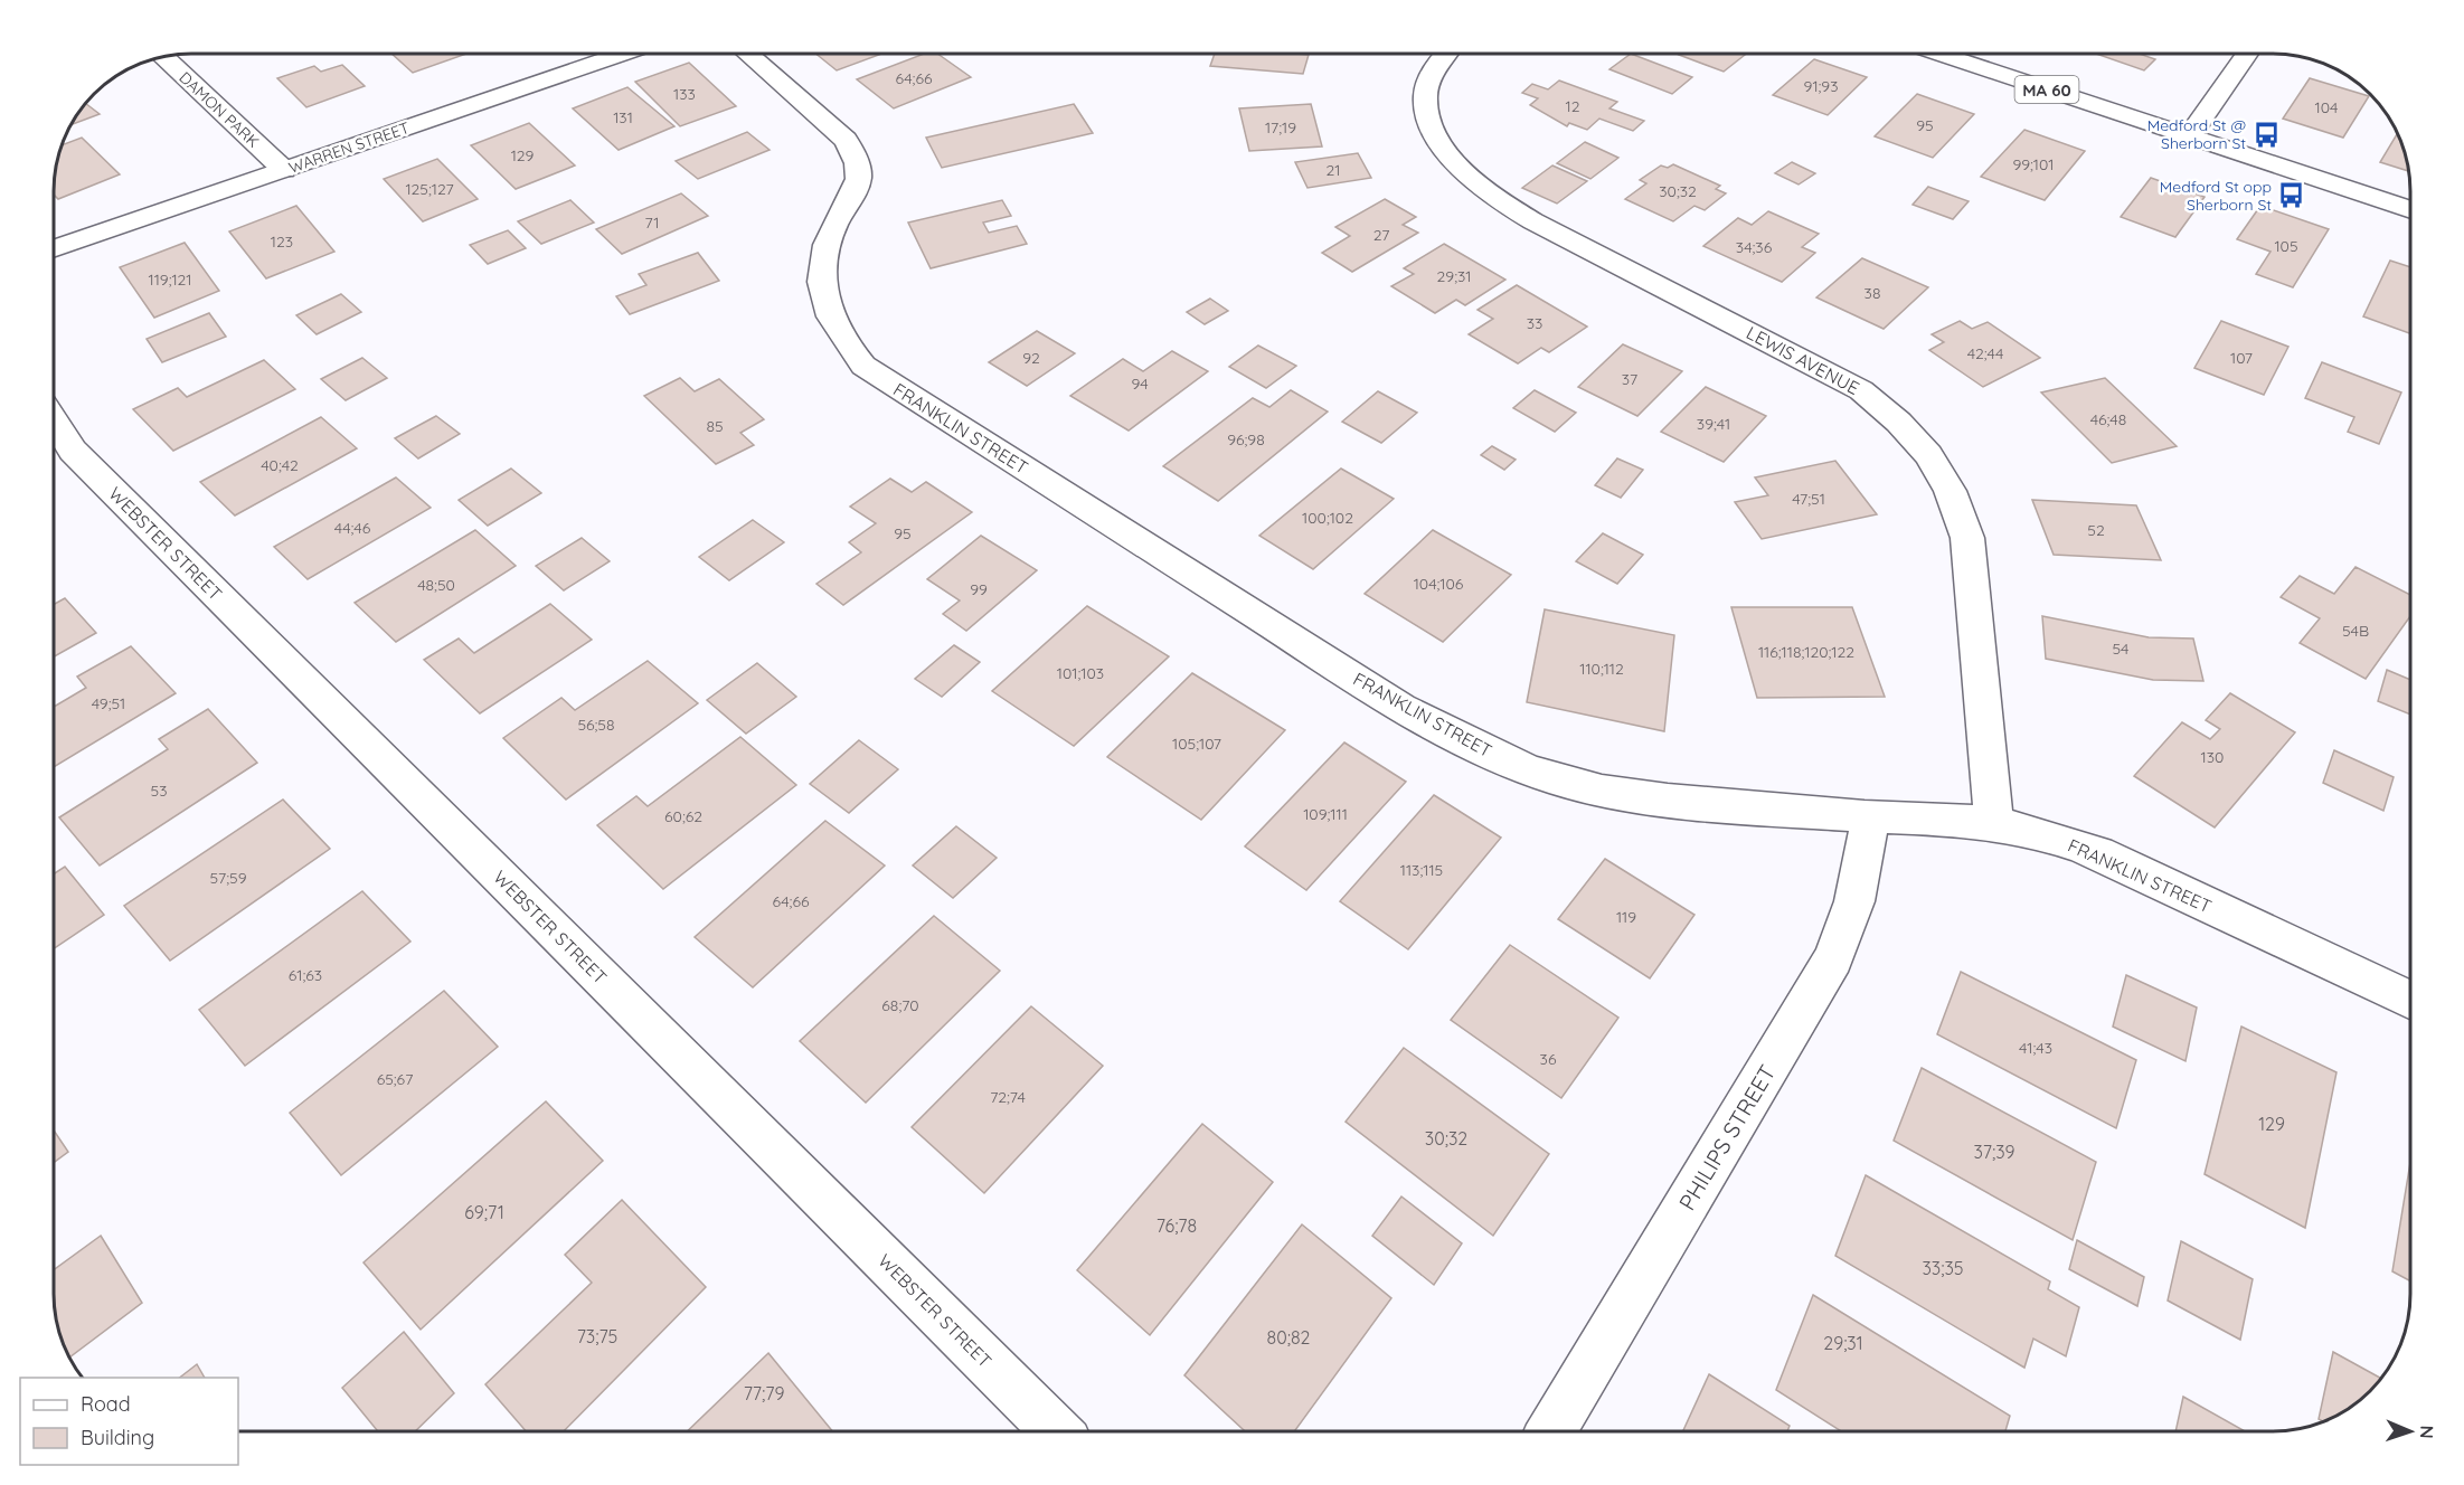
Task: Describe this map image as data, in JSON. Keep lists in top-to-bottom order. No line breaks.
{"streets":{"street":["MA 60","DAMON PARK","WARREN STREET","LEWIS AVENUE","FRANKLIN STREET","WEBSTER STREET","PHILIPS STREET"]},"crossings":[["DAMON PARK","WARREN STREET"],["LEWIS AVENUE","FRANKLIN STREET"],["FRANKLIN STREET","PHILIPS STREET"]],"places":{"bus stop":["Medford St @ Sherborn St","Medford St opp Sherborn St"]},"house_numbers":["64;66","91;93","133","12","104","131","95","17;19","129","99;101","21","125;127","30;32","71","27","123","105","34;36","29;31","119;121","38","33","42;44","92","107","37","94","46;48","39;41","85","96;98","40;42","47;51","100;102","44;46","52","95","104;106","48;50","99","54B","54","116;118;120;122","110;112","101;103","49;51","56;58","105;107","130","53","109;111","60;62","113;115","57;59","64;66","119","61;63","68;70","41;43","36","65;67","72;74","129","30;32","37;39","69;71","76;78","33;35","73;75","80;82","29;31","77;79"],"legend":["Road","Building"],"north":"right"}
